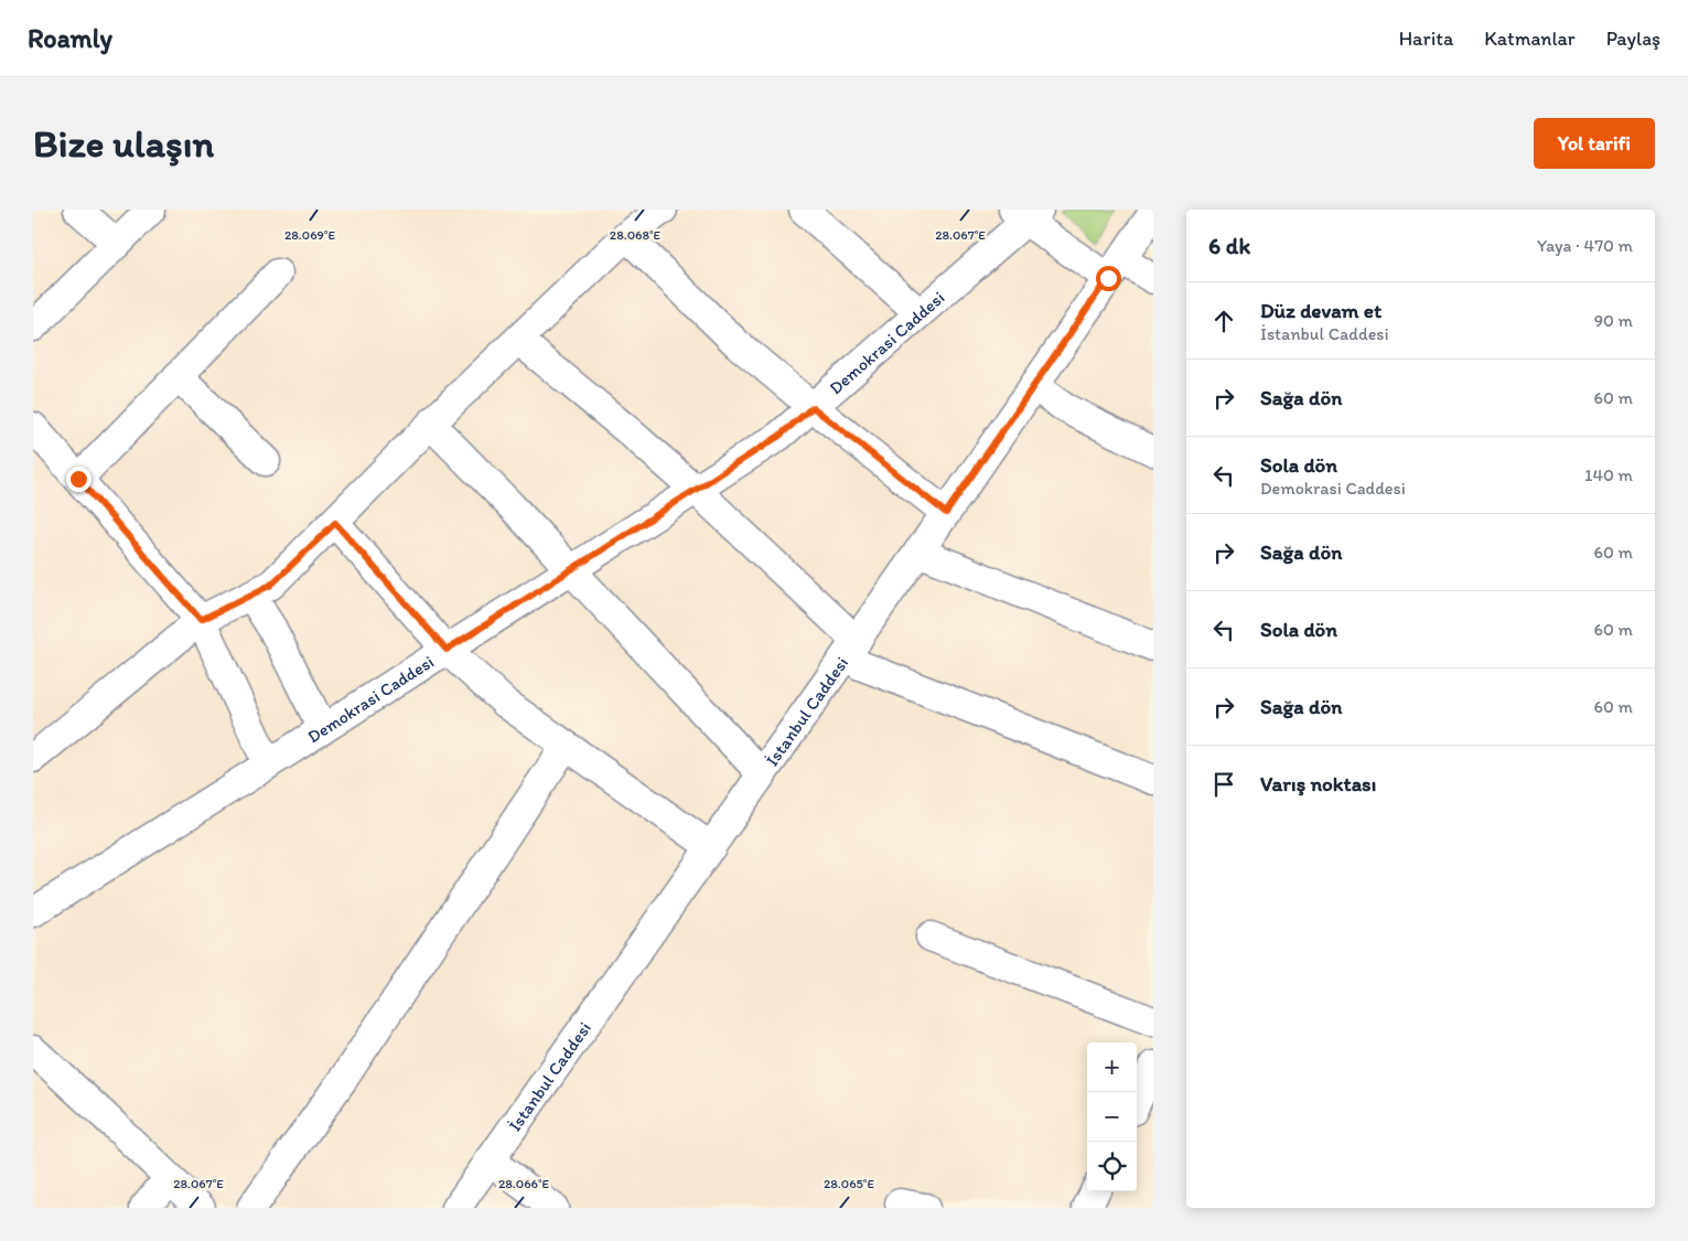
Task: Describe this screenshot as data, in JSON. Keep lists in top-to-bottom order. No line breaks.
{"streets":{"street":["Demokrasi Caddesi","İstanbul Caddesi"]},"page":{"header":"Roamly","nav":["Harita","Katmanlar","Paylaş"],"buttons":"Yol tarifi","title":"Bize ulaşın","heading":["6 dk","Yaya · 470 m"],"list":[["Düz devam et","İstanbul Caddesi","90 m"],["Sağa dön","60 m"],["Sola dön","Demokrasi Caddesi","140 m"],["Sağa dön","60 m"],["Sola dön","60 m"],["Sağa dön","60 m"],"Varış noktası"],"map_buttons":["+","−"]},"coordinates":["28.069°E","28.068°E","28.067°E","28.066°E","28.065°E"]}
